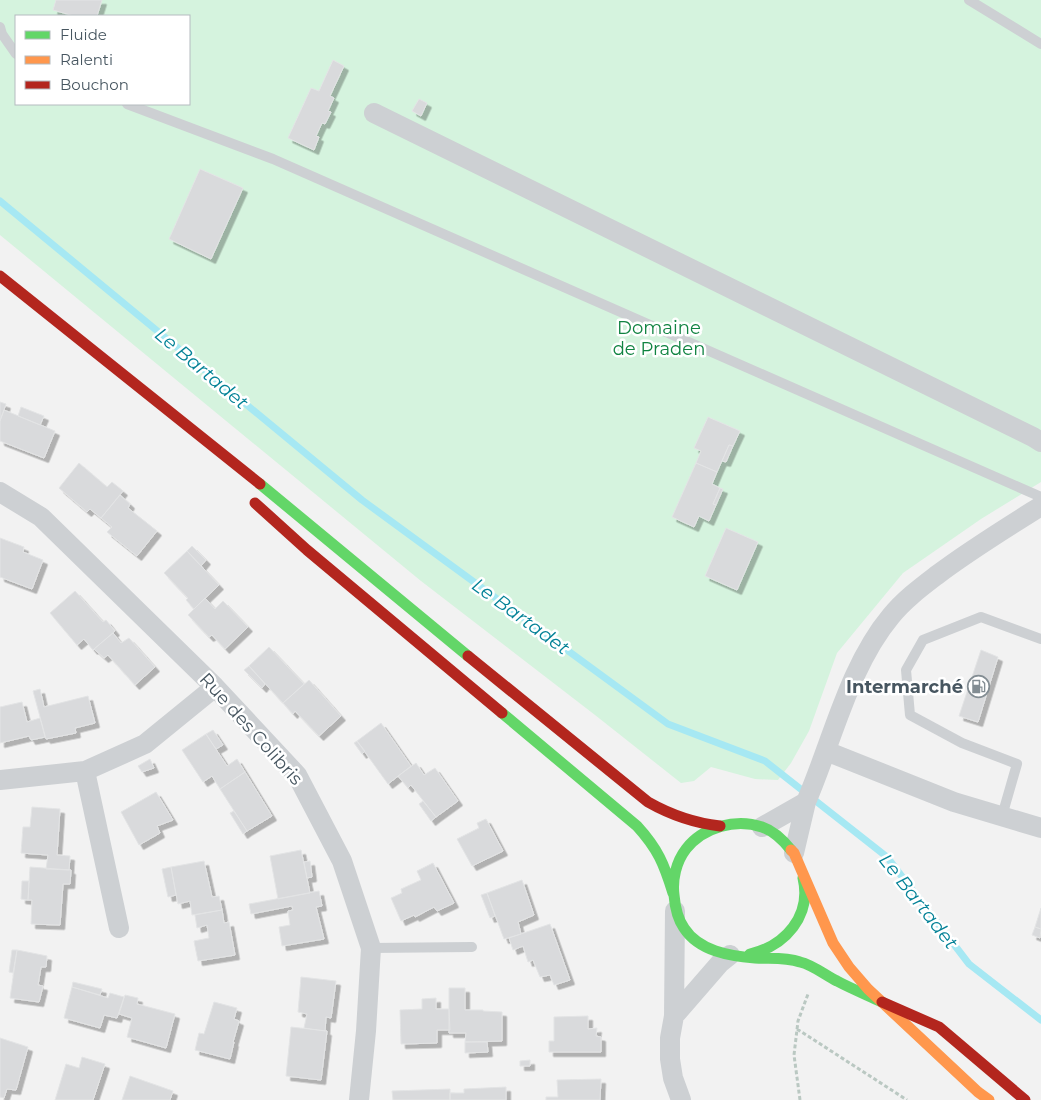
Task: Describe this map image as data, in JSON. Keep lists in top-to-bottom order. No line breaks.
{"streets":{"street":["Rue des Colibris"]},"water":["Le Bartadet"],"parks":["Domaine de Praden"],"places":{"fuel station":["Intermarché"]},"legend":["Fluide","Ralenti","Bouchon"]}
